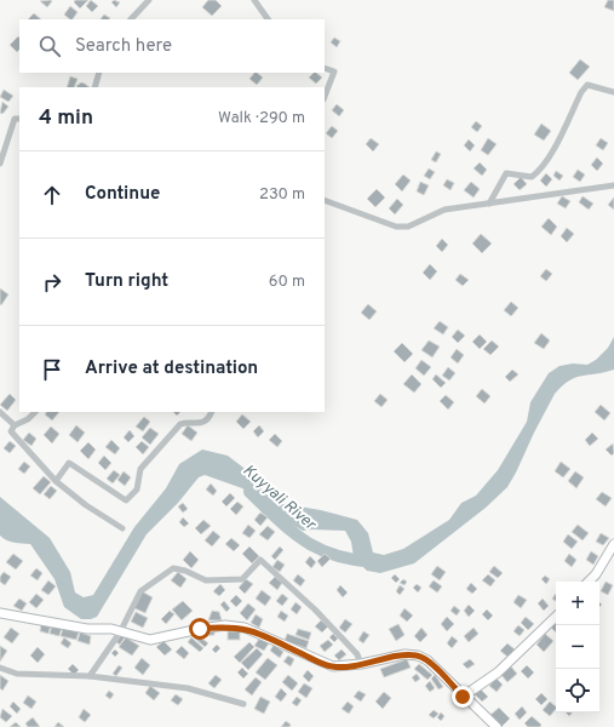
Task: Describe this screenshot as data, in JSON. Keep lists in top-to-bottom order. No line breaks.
{"water":["Kuyyali River"],"page":{"search":"Search here","heading":["4 min","Walk · 290 m"],"list":[["Continue","230 m"],["Turn right","60 m"],"Arrive at destination"],"map_buttons":["+","−"]}}
